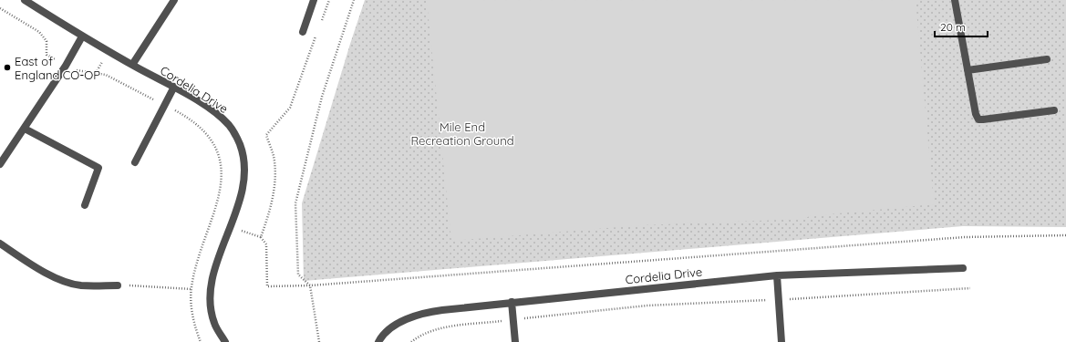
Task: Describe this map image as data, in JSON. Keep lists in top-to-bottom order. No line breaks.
{"streets":{"street":["Cordelia Drive"]},"parks":["Mile End Recreation Ground"],"places":["East of England CO-OP"],"scale_bar":"20 m"}
